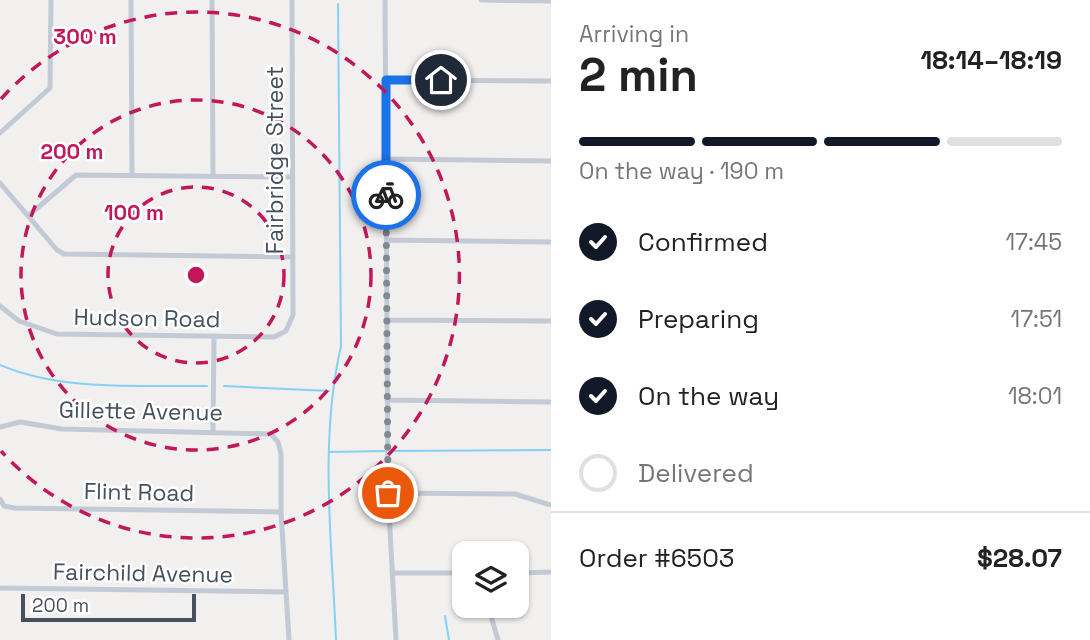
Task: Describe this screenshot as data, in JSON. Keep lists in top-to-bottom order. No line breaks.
{"streets":{"street":["Fairbridge Street","Hudson Road","Gillette Avenue","Flint Road","Fairchild Avenue"]},"crossings":[["Fairbridge Street","Hudson Road"],["Gillette Avenue","Flint Road"]],"scale_bar":"200 m","page":{"heading":["2 min","Arriving in","18:14–18:19"],"panel":["Order #6503","$28.07"],"bar":"On the way · 190 m","list":[["Confirmed","17:45"],["Preparing","17:51"],["On the way","18:01"],"Delivered"],"scale":"200 m"},"rings":["300 m","200 m","100 m"]}
